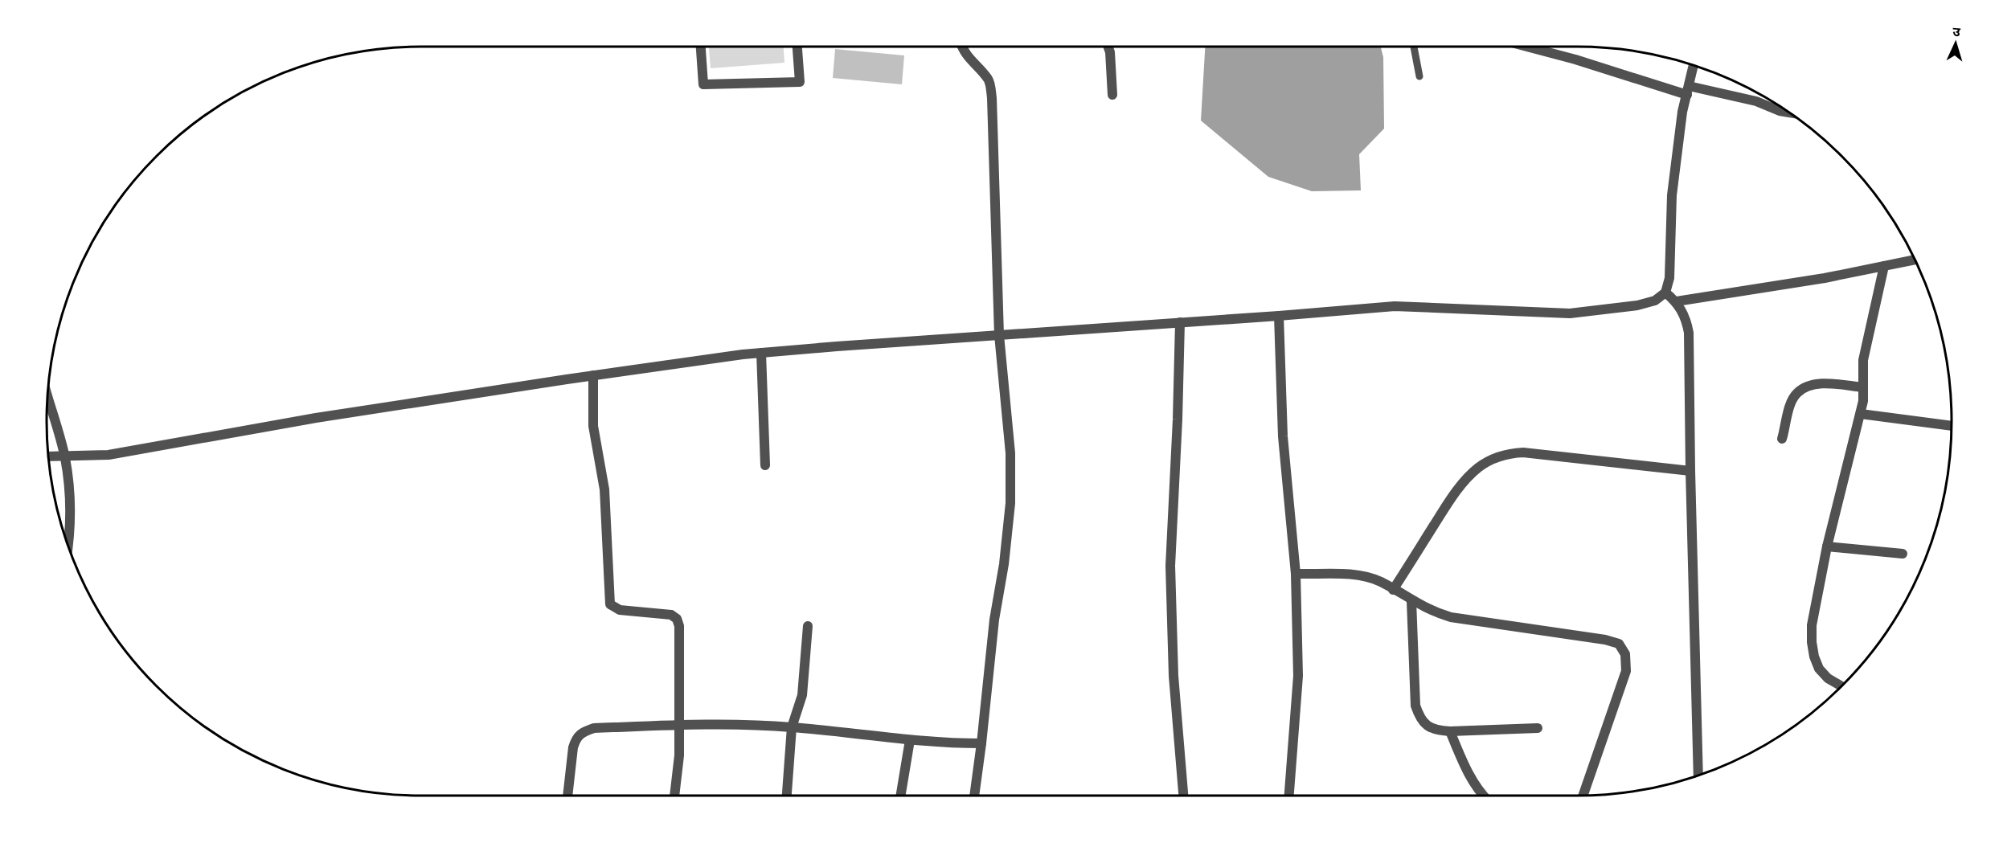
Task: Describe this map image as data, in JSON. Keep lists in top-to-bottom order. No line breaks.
{"north":"top"}
